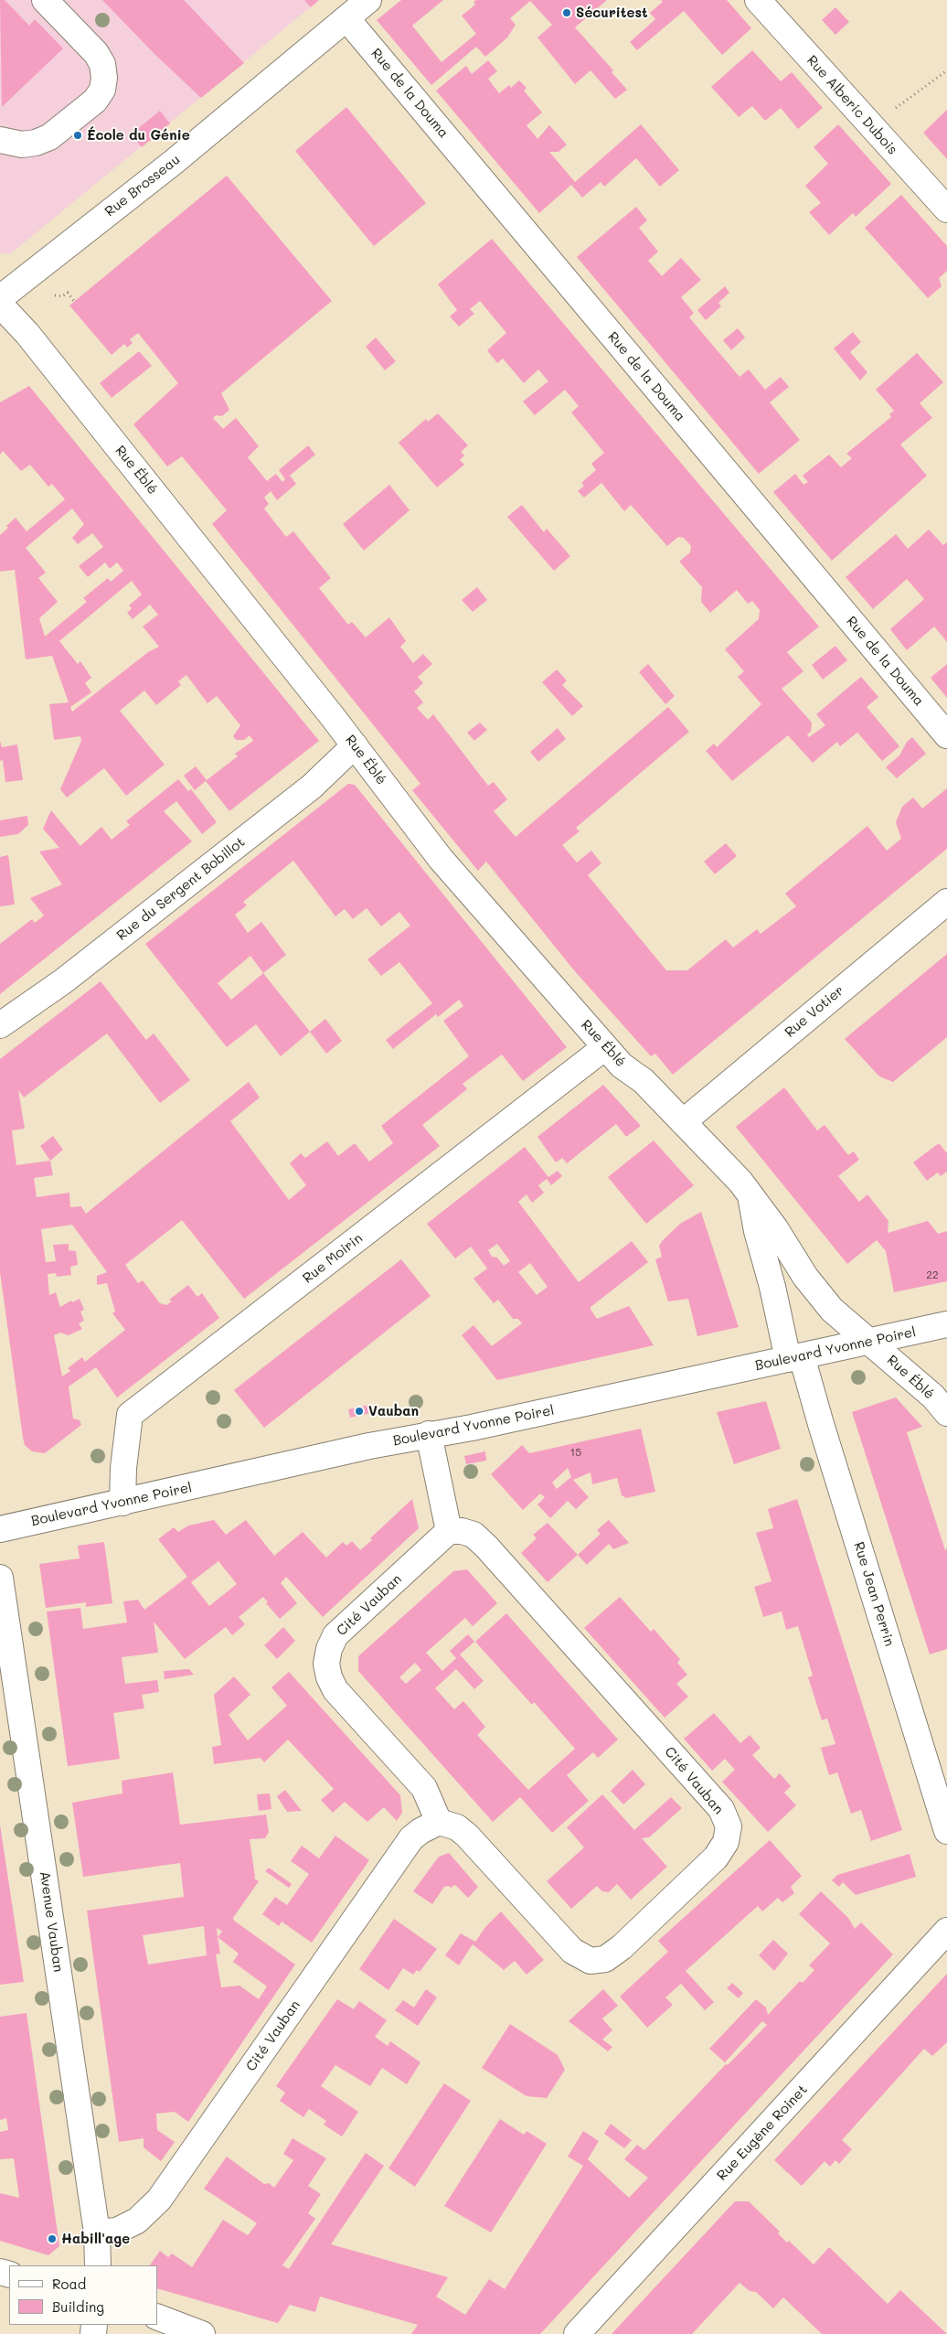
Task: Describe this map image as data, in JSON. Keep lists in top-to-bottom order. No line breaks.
{"streets":{"street":["Rue de la Douma","Rue Alberic Dubois","Rue Brosseau","Rue Éblé","Rue du Sergent Bobillot","Rue Votier","Rue Moirin","Boulevard Yvonne Poirel","Rue Jean Perrin","Cité Vauban","Avenue Vauban","Rue Eugène Roinet"]},"crossings":[["Rue de la Douma","Rue Brosseau"],["Rue Éblé","Rue du Sergent Bobillot"],["Rue Éblé","Rue Votier"],["Rue Éblé","Rue Moirin"],["Rue Éblé","Boulevard Yvonne Poirel"],["Rue Éblé","Rue Jean Perrin"],["Rue Moirin","Boulevard Yvonne Poirel"],["Boulevard Yvonne Poirel","Rue Jean Perrin"],["Cité Vauban","Avenue Vauban"]],"places":["Sécuritest","École du Génie","Vauban","Habill'age"],"house_numbers":["22","15"],"legend":["Road","Building"]}
